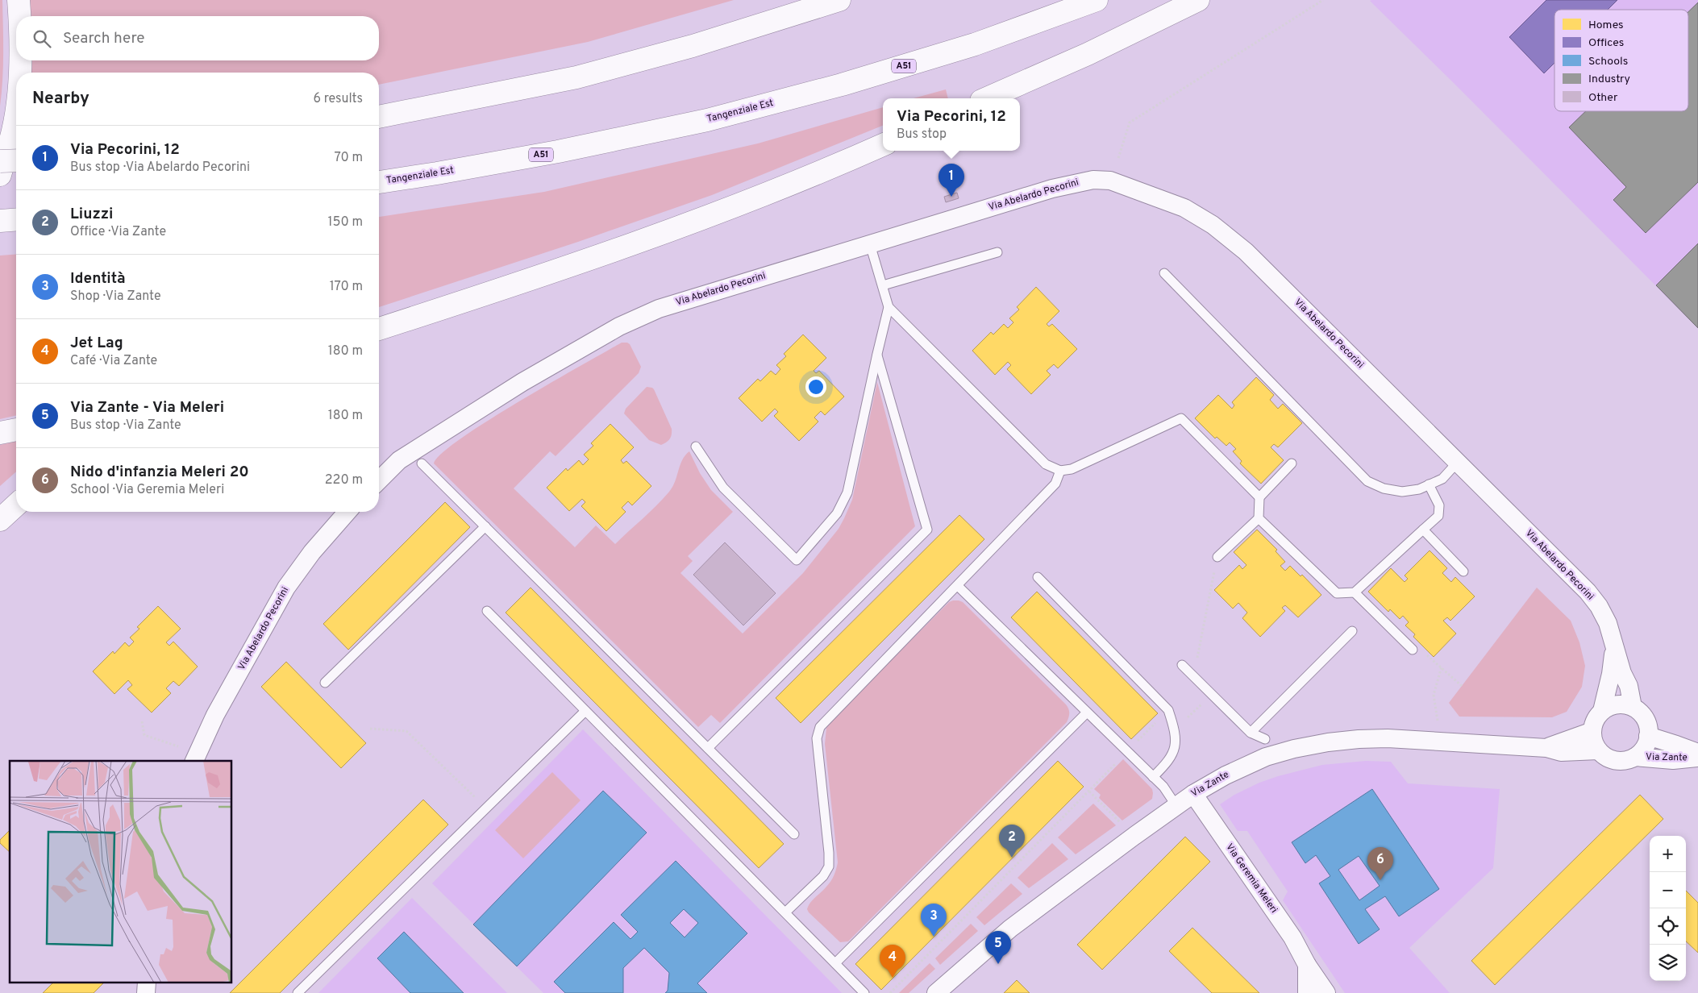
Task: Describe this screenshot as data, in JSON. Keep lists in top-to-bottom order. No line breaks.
{"streets":{"highway":["A51","Tangenziale Est"],"street":["Via Abelardo Pecorini","Via Zante","Via Geremia Meleri"]},"crossings":[["Via Abelardo Pecorini","Via Zante"],["Via Zante","Via Geremia Meleri"]],"legend":["Homes","Offices","Schools","Industry","Other"],"page":{"search":"Search here","heading":["Nearby","6 results"],"popup":["Via Pecorini, 12","Bus stop"],"list":[{"mark":"1","name":"Via Pecorini, 12","note":"Bus stop · Via Abelardo Pecorini","value":"70 m"},{"mark":"2","name":"Liuzzi","note":"Office · Via Zante","value":"150 m"},{"mark":"3","name":"Identità","note":"Shop · Via Zante","value":"170 m"},{"mark":"4","name":"Jet Lag","note":"Café · Via Zante","value":"180 m"},{"mark":"5","name":"Via Zante - Via Meleri","note":"Bus stop · Via Zante","value":"180 m"},{"mark":"6","name":"Nido d'infanzia Meleri 20","note":"School · Via Geremia Meleri","value":"220 m"}],"pins":["1","2","6","3","5","4"],"map_buttons":["+","−"]}}
